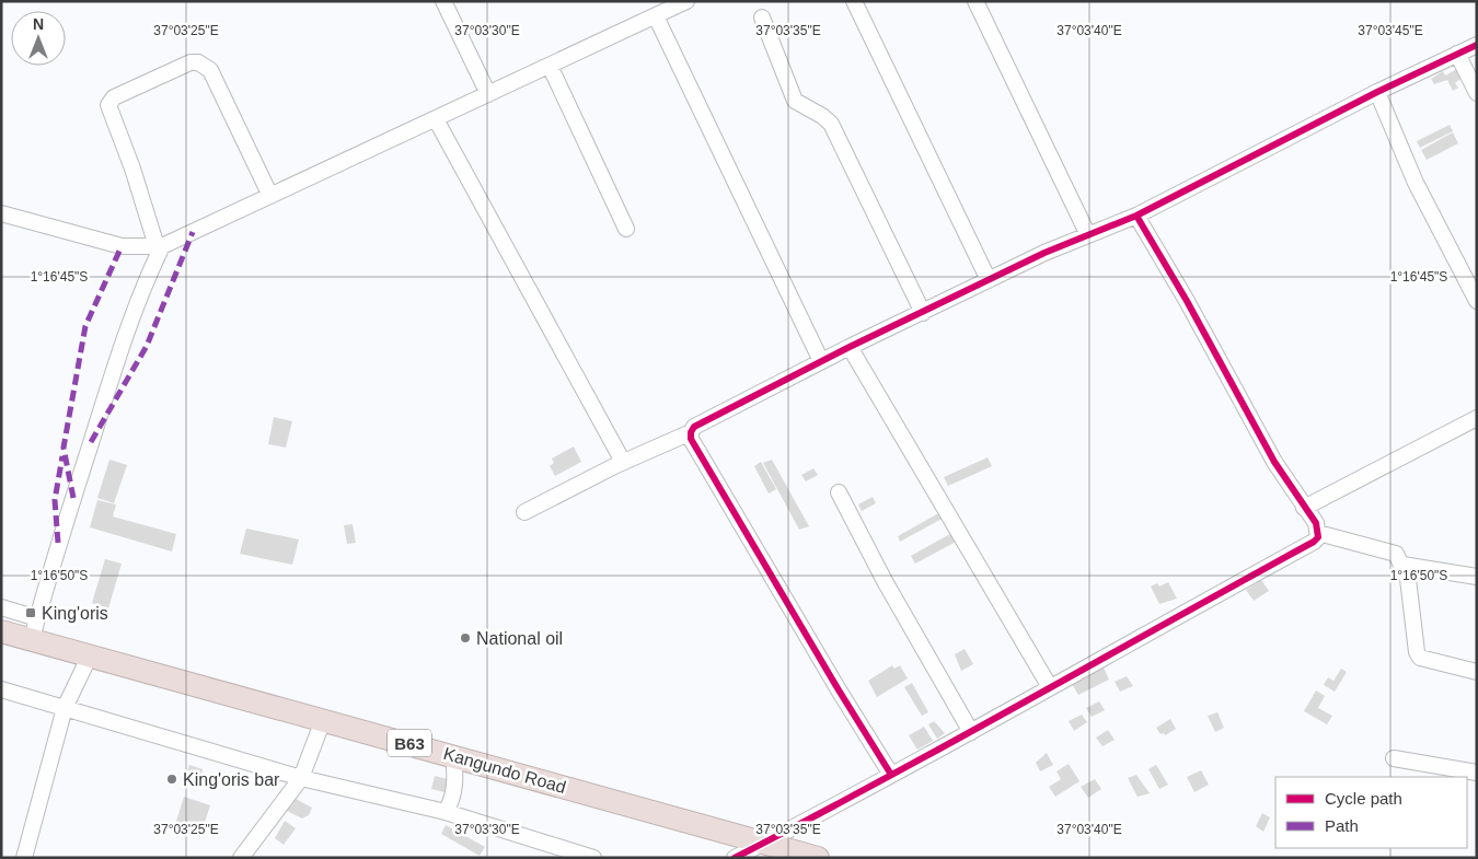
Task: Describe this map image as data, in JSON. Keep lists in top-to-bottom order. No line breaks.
{"streets":{"highway":["B63","Kangundo Road"]},"places":{"transit":["King'oris"],"other":["National oil","King'oris bar"]},"legend":["Cycle path","Path"],"north":"top","coordinates":["37°03'25\"E","37°03'30\"E","37°03'35\"E","37°03'40\"E","37°03'45\"E","1°16'45\"S","1°16'50\"S"]}
